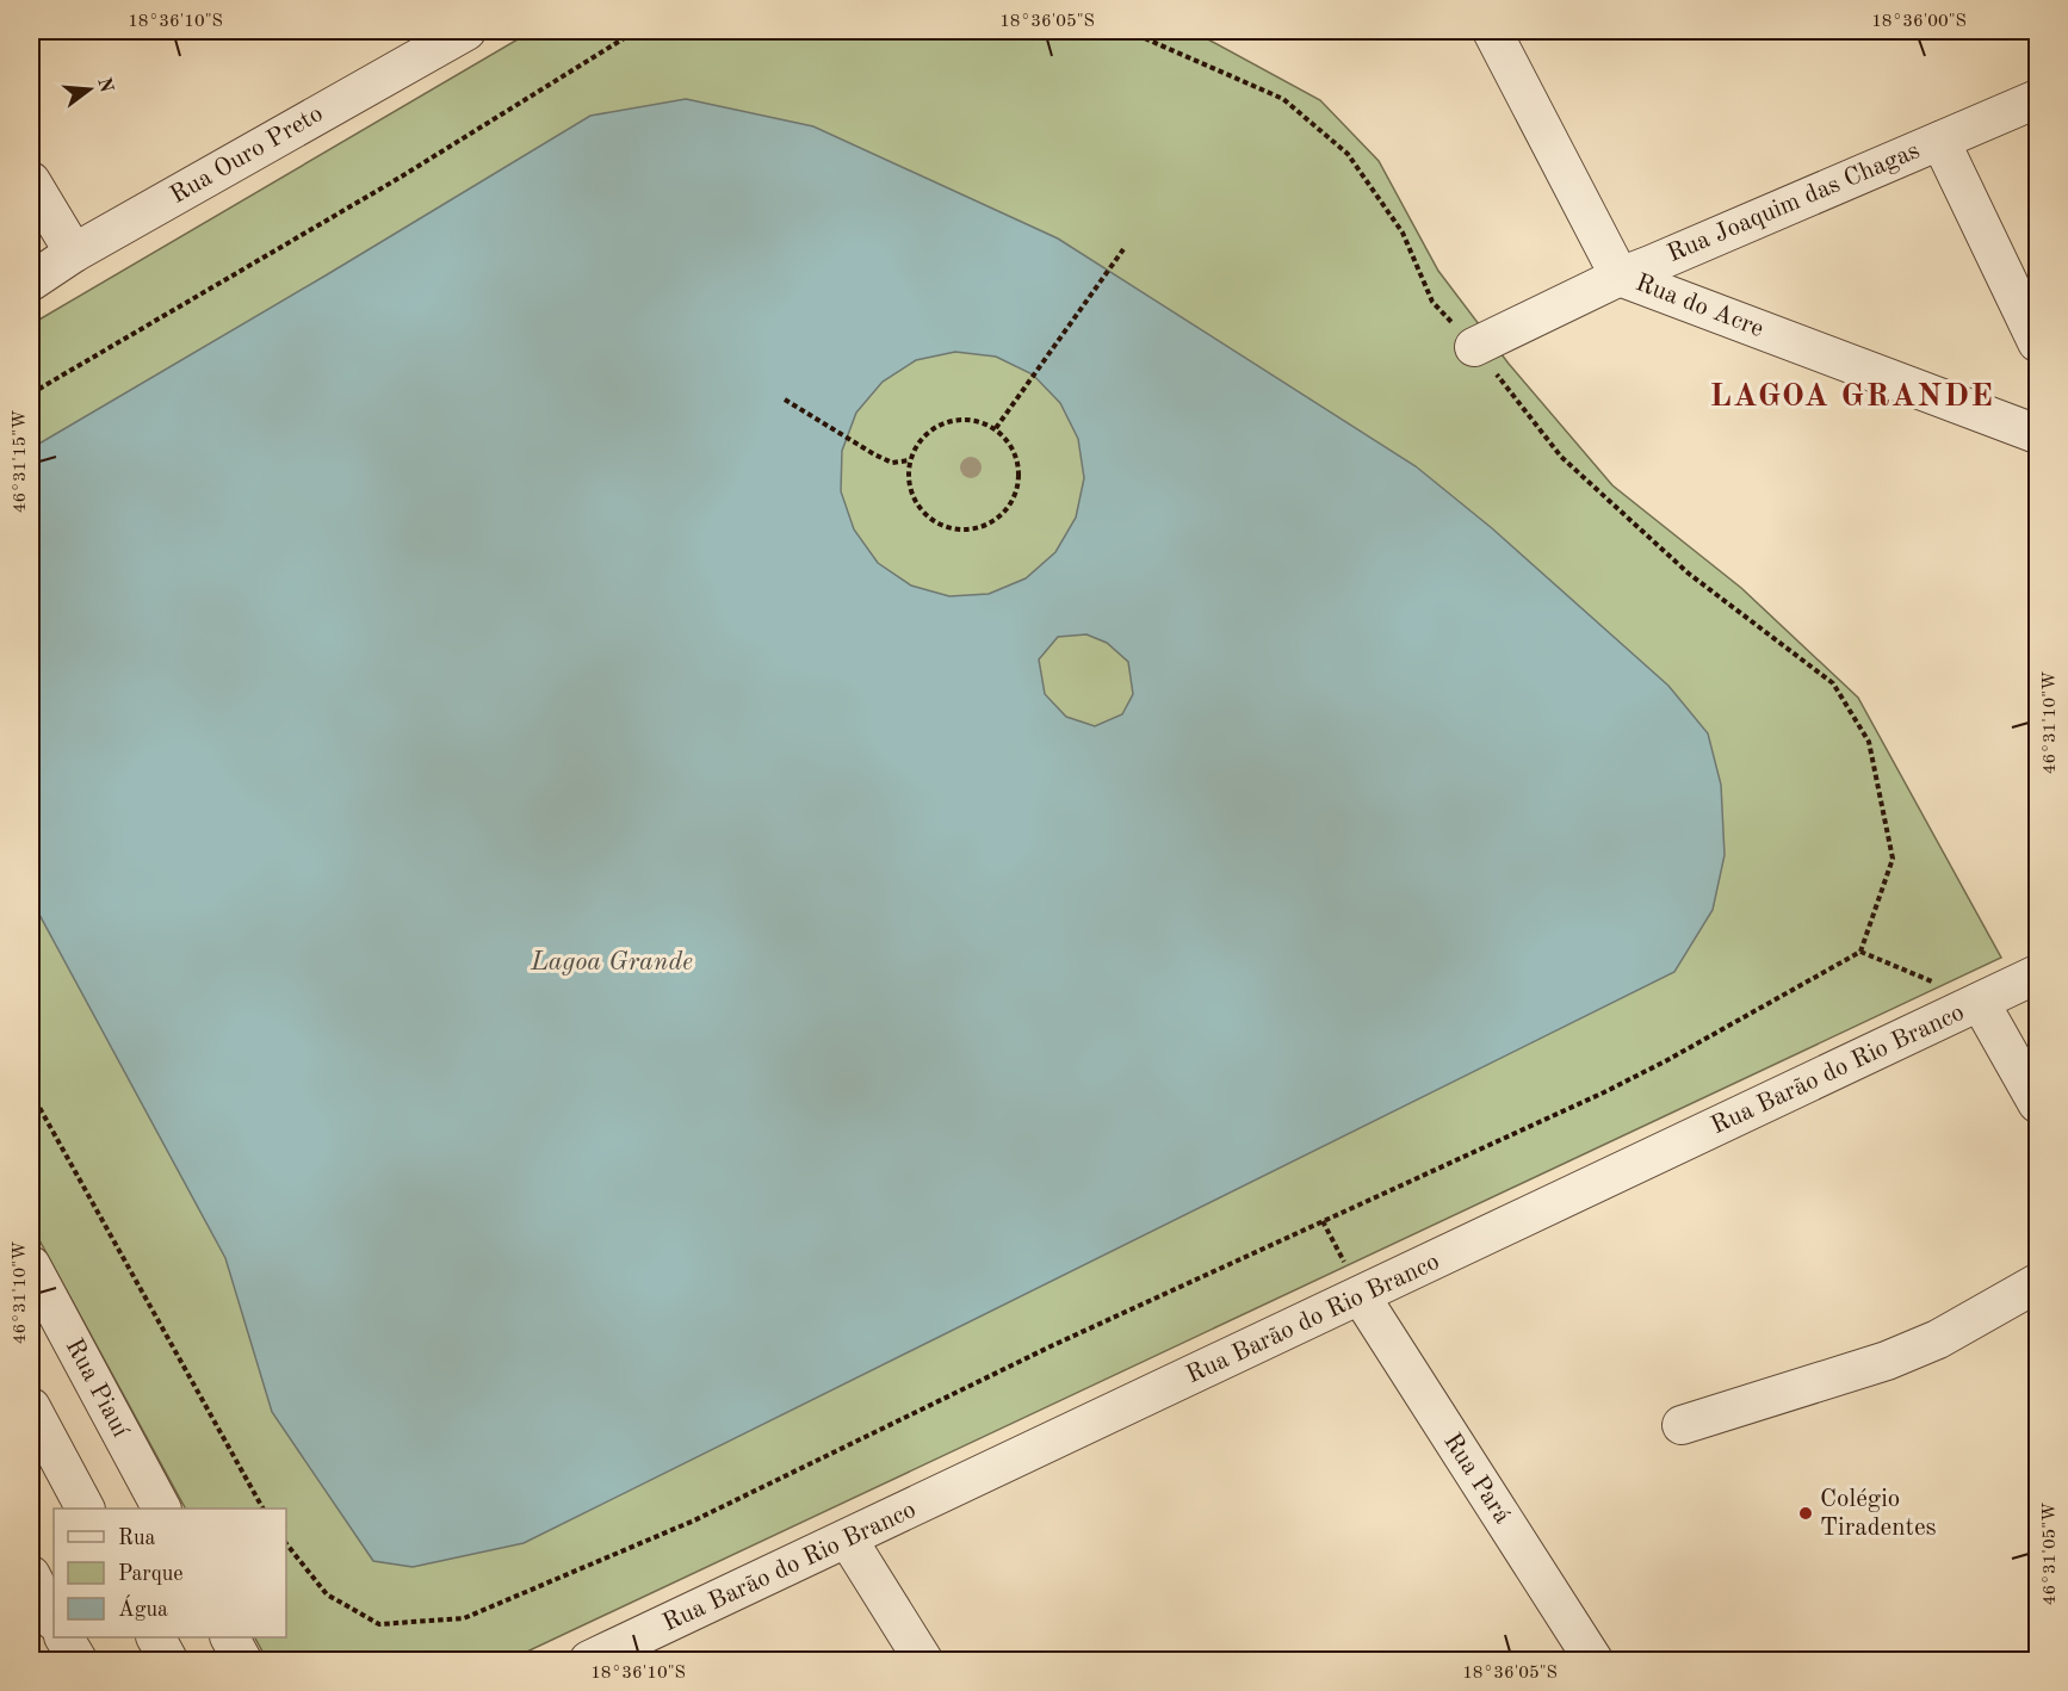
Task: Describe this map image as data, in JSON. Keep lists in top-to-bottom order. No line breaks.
{"streets":{"street":["Rua Ouro Preto","Rua Joaquim das Chagas","Rua do Acre","Rua Barão do Rio Branco","Rua Piauí","Rua Pará"]},"crossings":[["Rua Joaquim das Chagas","Rua do Acre"],["Rua Barão do Rio Branco","Rua Pará"]],"districts":["LAGOA GRANDE"],"water":["Lagoa Grande"],"places":["Colégio Tiradentes"],"legend":["Rua","Parque","Água"],"north":"right","coordinates":["18°36'10\"S","18°36'05\"S","18°36'00\"S","46°31'15\"W","46°31'10\"W","46°31'05\"W"]}
